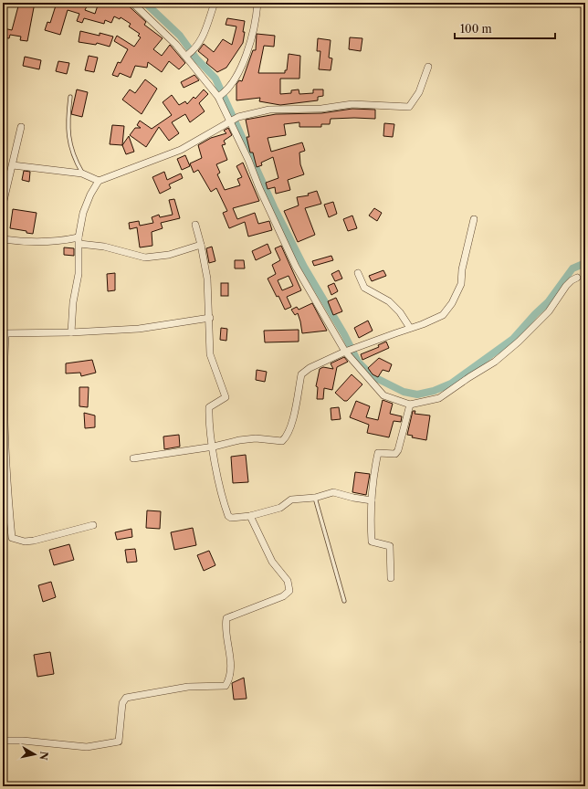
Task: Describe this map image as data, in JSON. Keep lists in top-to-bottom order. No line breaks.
{"scale_bar":"100 m","north":"right"}
